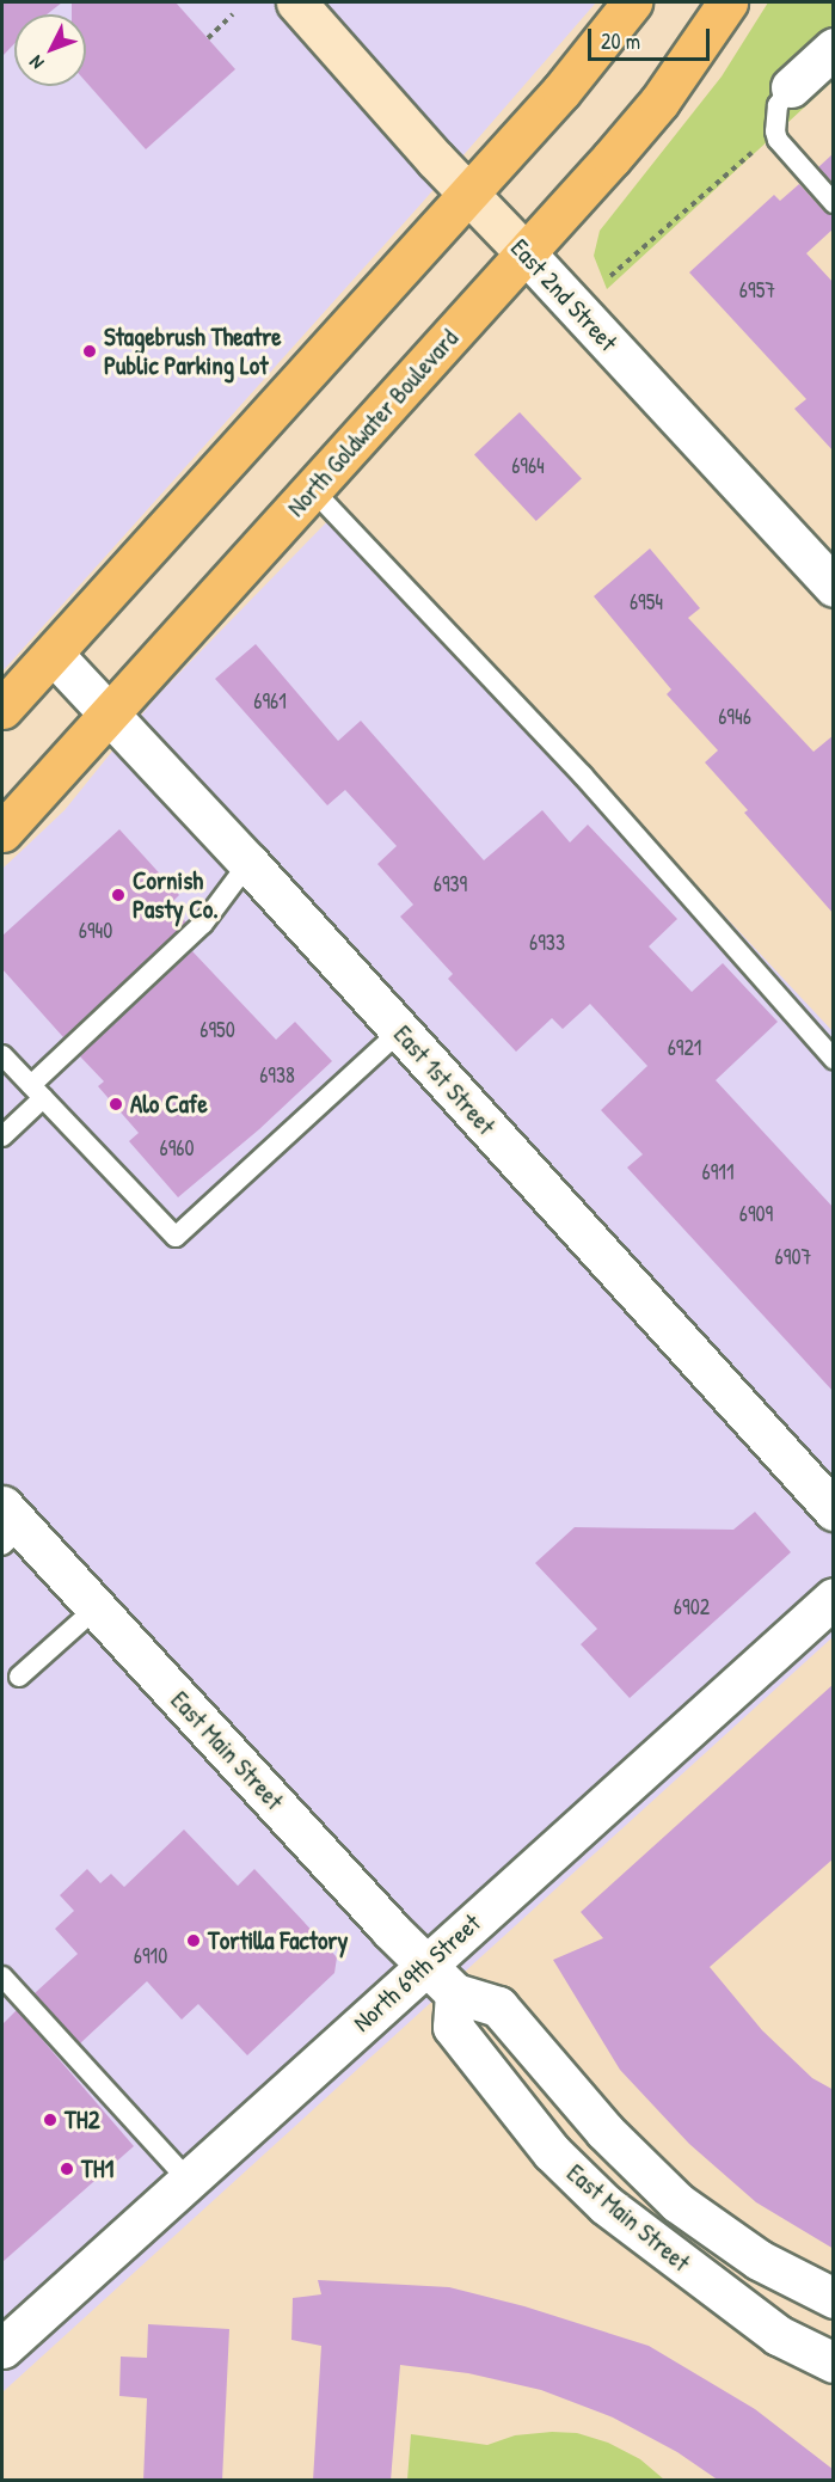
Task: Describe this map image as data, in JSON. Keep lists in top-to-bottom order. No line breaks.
{"streets":{"main road":["North Goldwater Boulevard"],"street":["East 2nd Street","East 1st Street","East Main Street","North 69th Street"]},"crossings":[["East 2nd Street","North Goldwater Boulevard"],["North Goldwater Boulevard","East 1st Street"],["East Main Street","North 69th Street"]],"places":["Stagebrush Theatre Public Parking Lot","Cornish Pasty Co.","Alo Cafe","Tortilla Factory","TH2","TH1"],"house_numbers":["6957","6964","6954","6961","6946","6939","6940","6933","6950","6921","6938","6960","6911","6909","6907","6902","6910"],"scale_bar":"20 m","north":"bottom left"}
